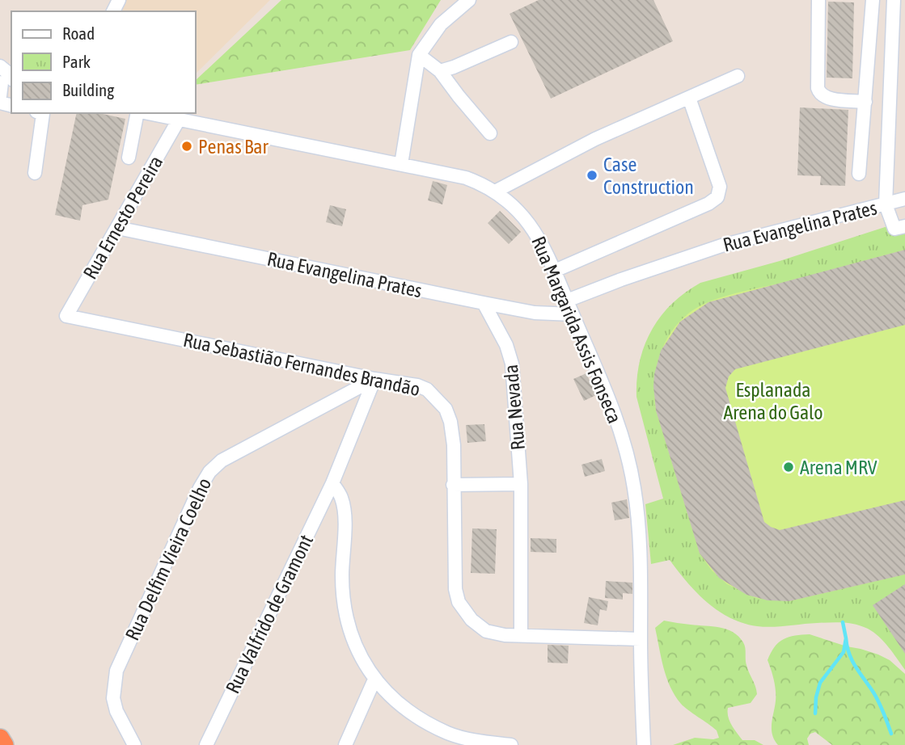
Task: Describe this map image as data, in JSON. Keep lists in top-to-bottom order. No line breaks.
{"streets":{"street":["Rua Ernesto Pereira","Rua Evangelina Prates","Rua Margarida Assis Fonseca","Rua Sebastião Fernandes Brandão","Rua Nevada","Rua Delfim Vieira Coelho","Rua Valfrido de Gramont"]},"crossings":[["Rua Ernesto Pereira","Rua Evangelina Prates"],["Rua Ernesto Pereira","Rua Margarida Assis Fonseca"],["Rua Ernesto Pereira","Rua Sebastião Fernandes Brandão"],["Rua Evangelina Prates","Rua Margarida Assis Fonseca"],["Rua Evangelina Prates","Rua Nevada"],["Rua Margarida Assis Fonseca","Rua Sebastião Fernandes Brandão"],["Rua Sebastião Fernandes Brandão","Rua Nevada"],["Rua Sebastião Fernandes Brandão","Rua Delfim Vieira Coelho"],["Rua Sebastião Fernandes Brandão","Rua Valfrido de Gramont"],["Rua Delfim Vieira Coelho","Rua Valfrido de Gramont"]],"parks":["Esplanada Arena do Galo"],"places":["Penas Bar","Case Construction","Arena MRV"],"legend":["Road","Park","Building"]}
